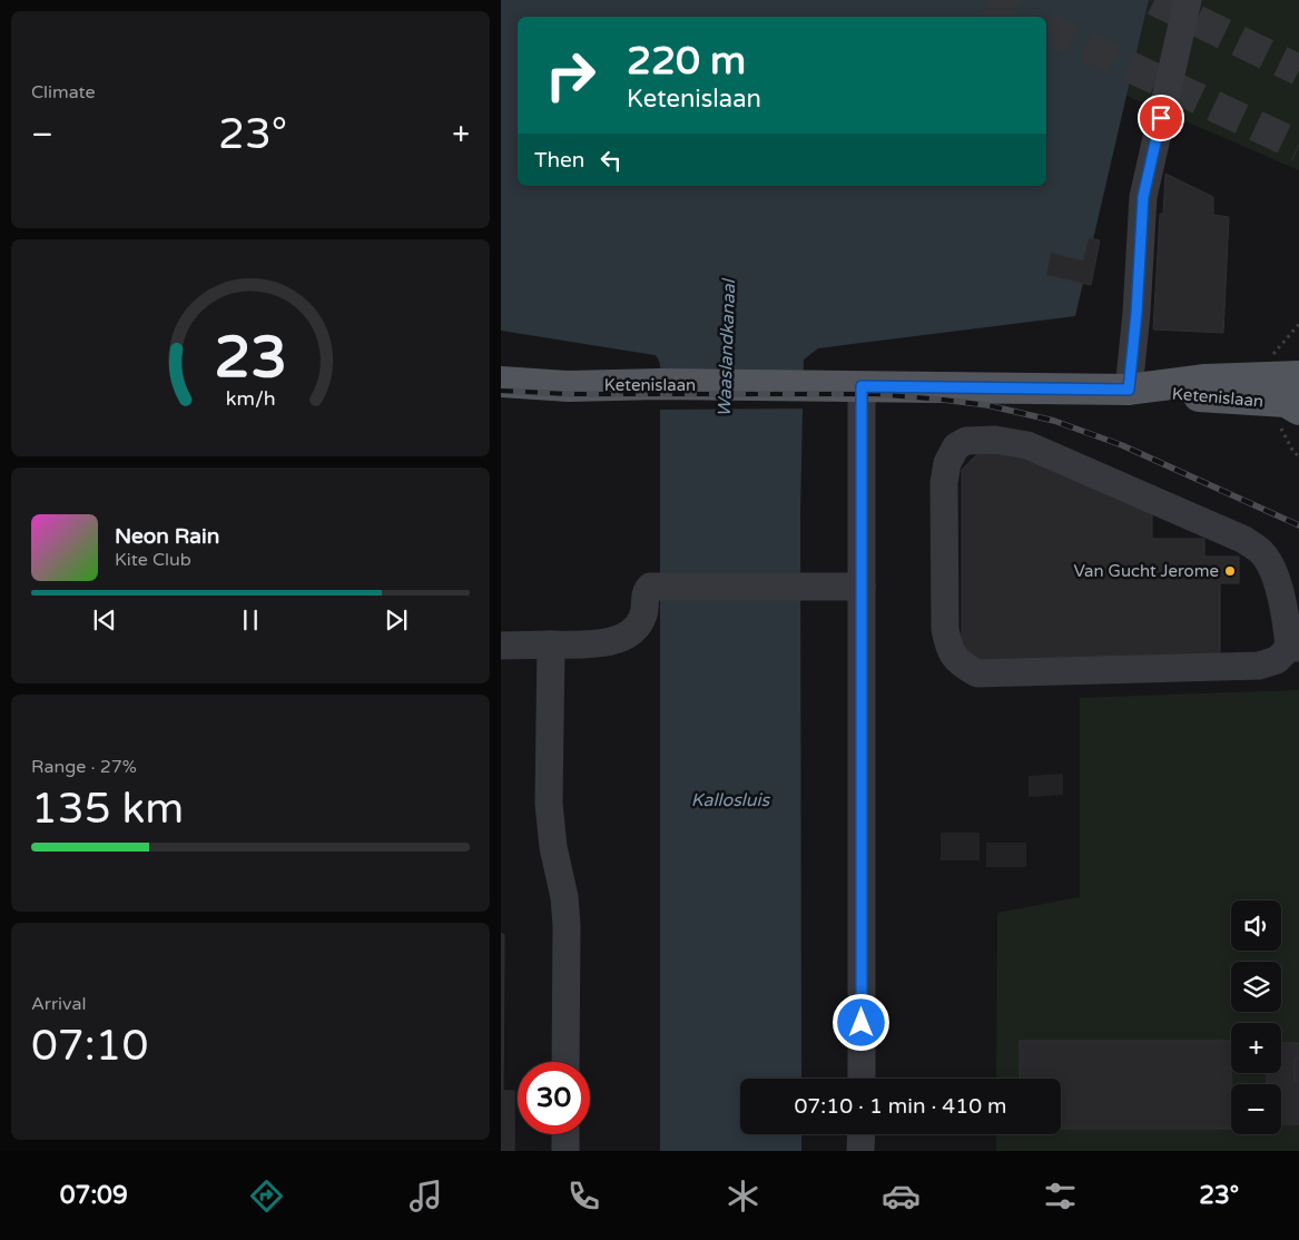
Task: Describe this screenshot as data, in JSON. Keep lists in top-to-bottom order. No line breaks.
{"streets":{"main road":["Ketenislaan"]},"water":["Waaslandkanaal","Kallosluis"],"places":["Van Gucht Jerome"],"page":{"tile":["Climate",["Range · 27%","135 km"],["Arrival","07:10"]],"turn":["220 m","Ketenislaan"],"heat":["−","23°","+"],"then":"Then","song":["Neon Rain","Kite Club"],"map_buttons":["+","−"],"limit":"30","trip":"07:10 · 1 min · 410 m","tabs":["07:09","23°"],"gauge":["23","km/h"]}}
